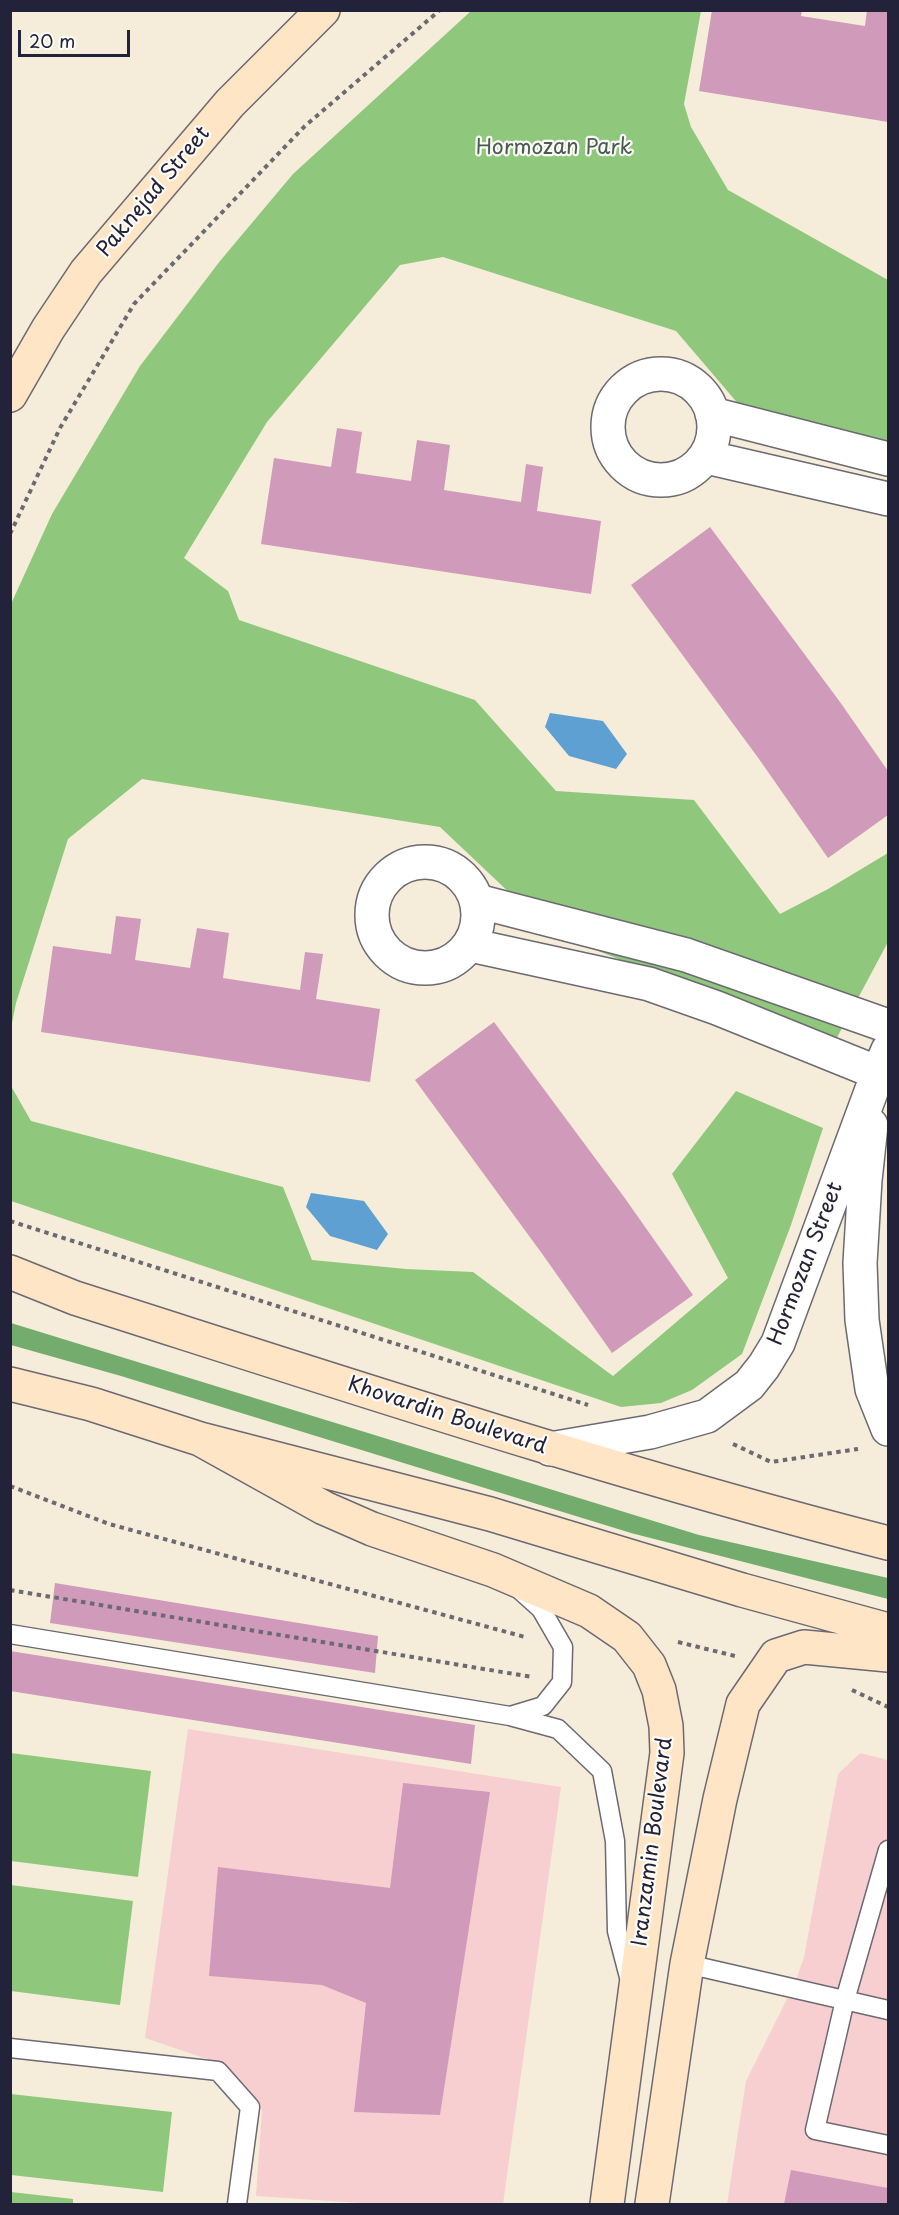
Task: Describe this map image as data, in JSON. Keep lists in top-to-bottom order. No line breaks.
{"streets":{"main road":["Paknejad Street","Khovardin Boulevard","Iranzamin Boulevard"],"street":["Hormozan Street"]},"crossings":[["Hormozan Street","Khovardin Boulevard"]],"parks":["Hormozan Park"],"scale_bar":"20 m"}
